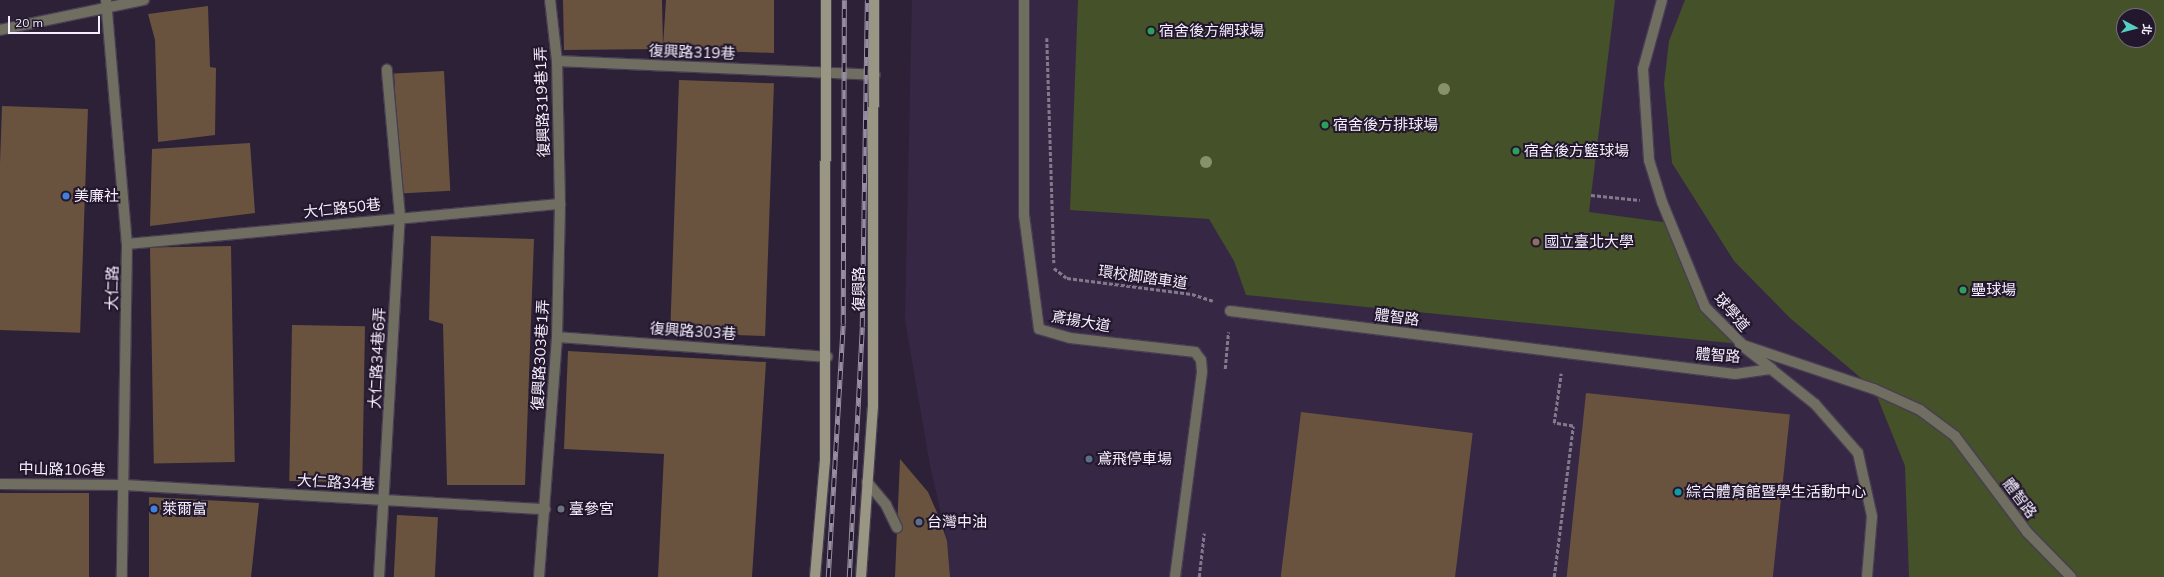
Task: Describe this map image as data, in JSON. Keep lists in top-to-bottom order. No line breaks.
{"streets":{"main road":["復興路"],"street":["復興路319巷","復興路319巷1弄","大仁路50巷","大仁路","球學道","體智路","鳶揚大道","復興路303巷","復興路303巷1弄","大仁路34巷6弄","中山路106巷","大仁路34巷"],"path":["環校脚踏車道"]},"crossings":[["復興路319巷","復興路319巷1弄"],["復興路319巷","復興路"],["復興路319巷1弄","大仁路50巷"],["復興路319巷1弄","復興路303巷1弄"],["大仁路50巷","大仁路"],["大仁路50巷","復興路303巷1弄"],["大仁路50巷","大仁路34巷6弄"],["環校脚踏車道","體智路"],["大仁路","中山路106巷"],["大仁路","大仁路34巷"],["球學道","體智路"],["復興路303巷","復興路303巷1弄"],["復興路303巷1弄","大仁路34巷"],["大仁路34巷6弄","大仁路34巷"],["中山路106巷","大仁路34巷"]],"places":["宿舍後方網球場","宿舍後方排球場","宿舍後方籃球場","美廉社","國立臺北大學","壘球場","鳶飛停車場","綜合體育館暨學生活動中心","萊爾富","臺參宮","台灣中油"],"scale_bar":"20 m","north":"right"}
